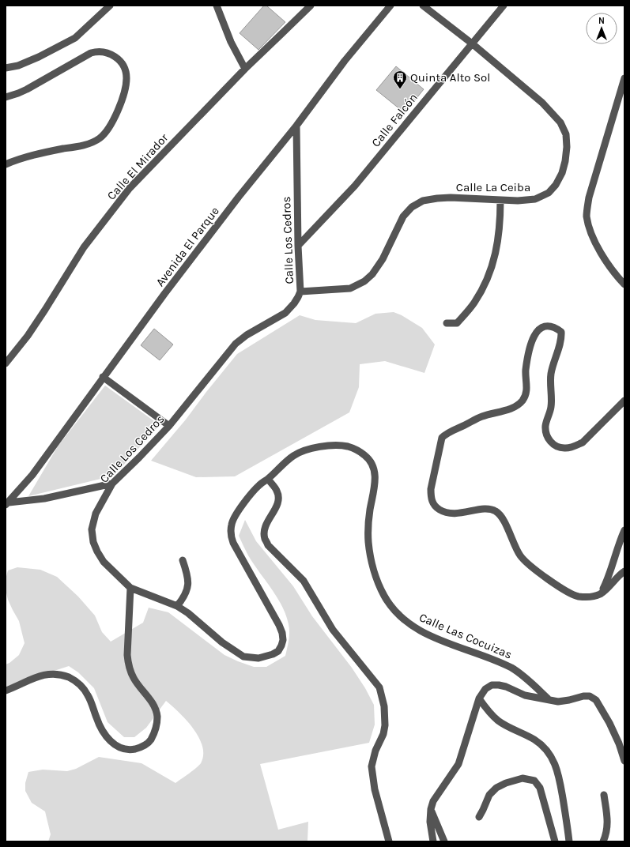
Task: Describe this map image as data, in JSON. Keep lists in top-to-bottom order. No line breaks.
{"streets":{"street":["Calle Falcón","Calle El Mirador","Calle La Ceiba","Calle Los Cedros","Avenida El Parque","Calle Las Cocuizas"]},"crossings":[["Calle Falcón","Calle La Ceiba"],["Calle Falcón","Calle Los Cedros"],["Calle La Ceiba","Calle Los Cedros"],["Calle Los Cedros","Avenida El Parque"],["Calle Los Cedros","Calle Las Cocuizas"]],"places":{"building":["Quinta Alto Sol"]},"north":"top"}
